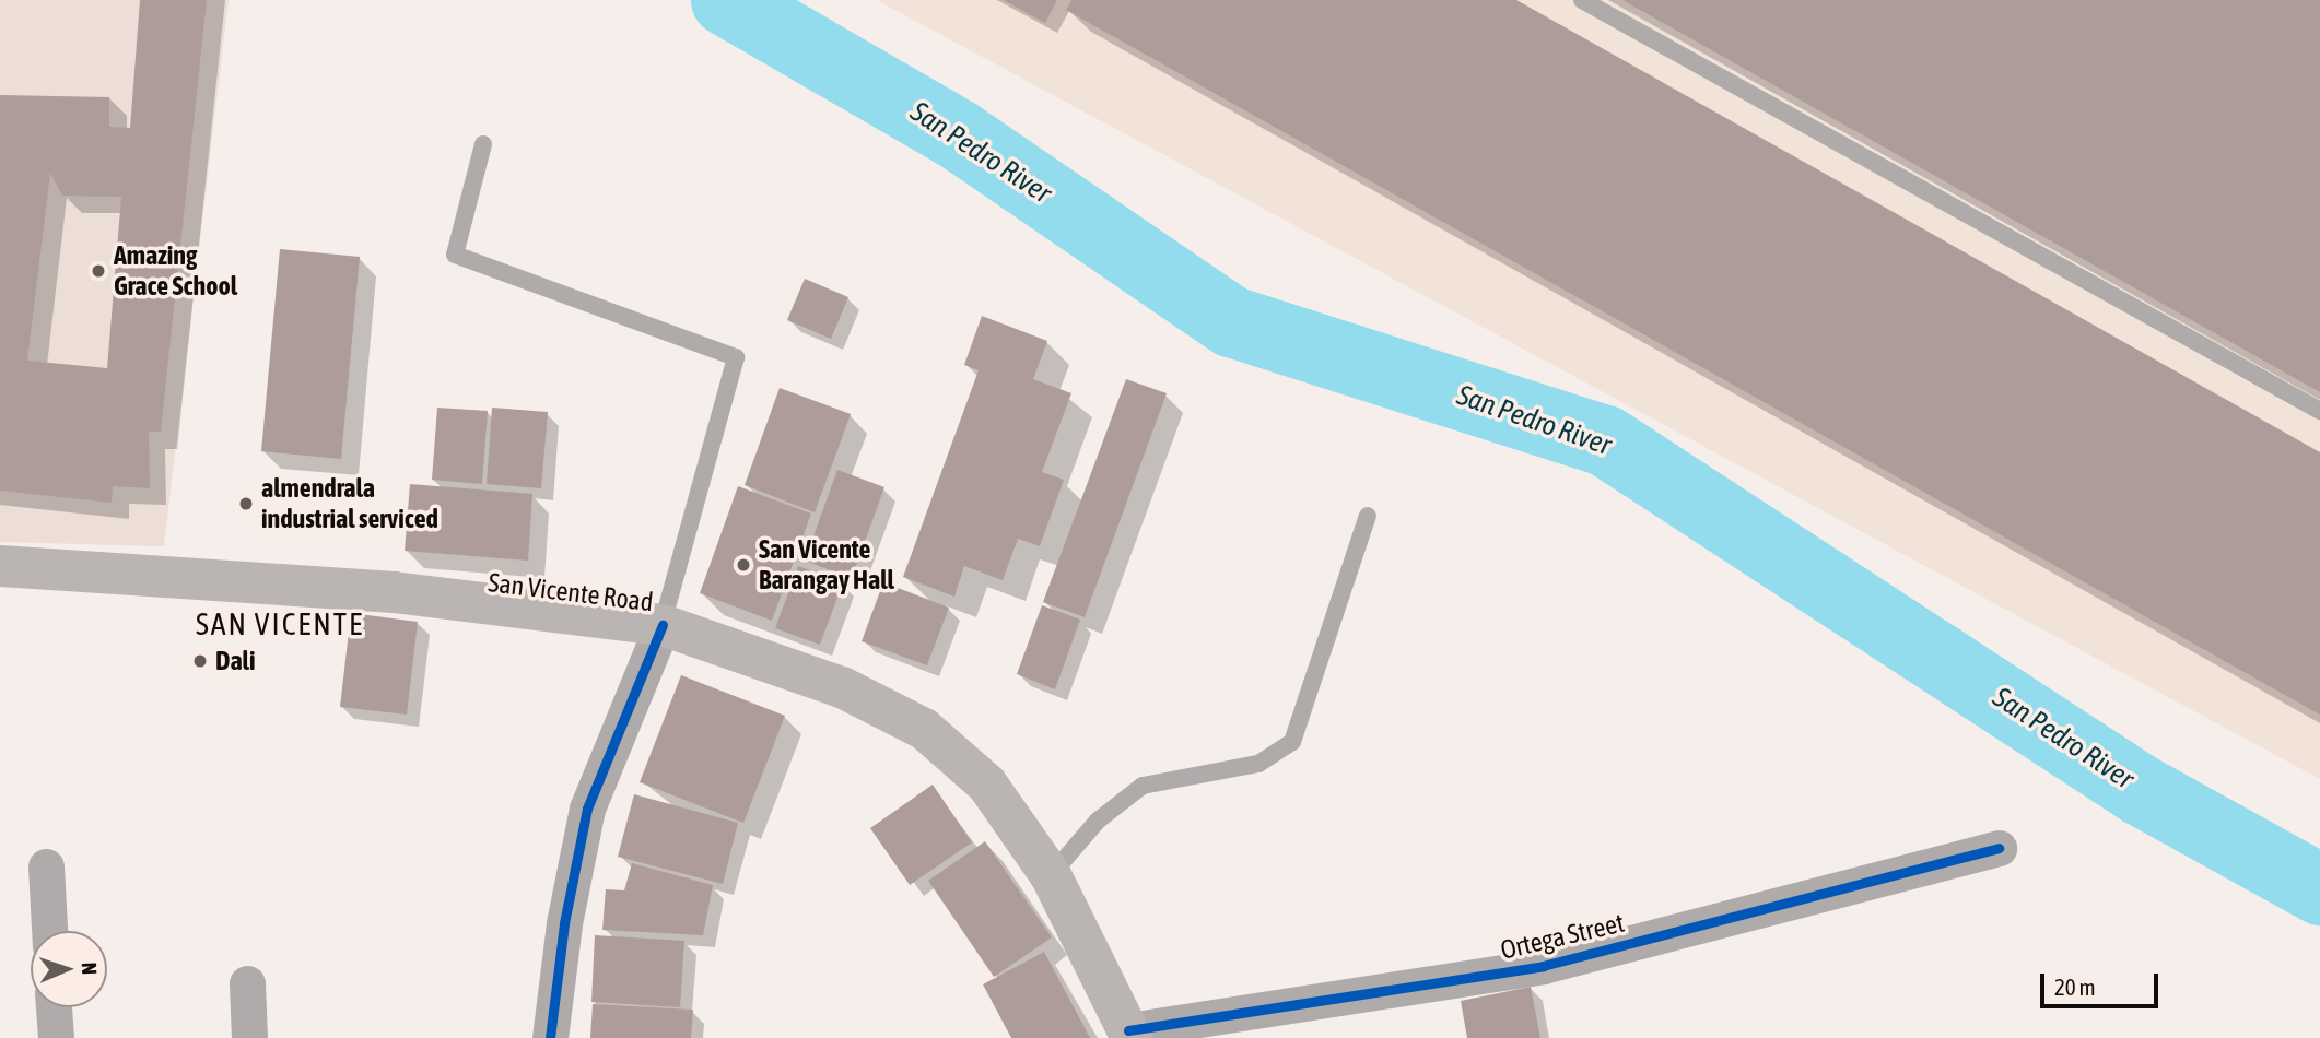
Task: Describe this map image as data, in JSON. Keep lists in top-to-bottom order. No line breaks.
{"streets":{"main road":["San Vicente Road"],"street":["Ortega Street"]},"crossings":[["San Vicente Road","Ortega Street"]],"districts":["SAN VICENTE"],"water":["San Pedro River"],"places":["Amazing Grace School","almendrala industrial serviced","San Vicente Barangay Hall","Dali"],"scale_bar":"20 m","north":"right"}
